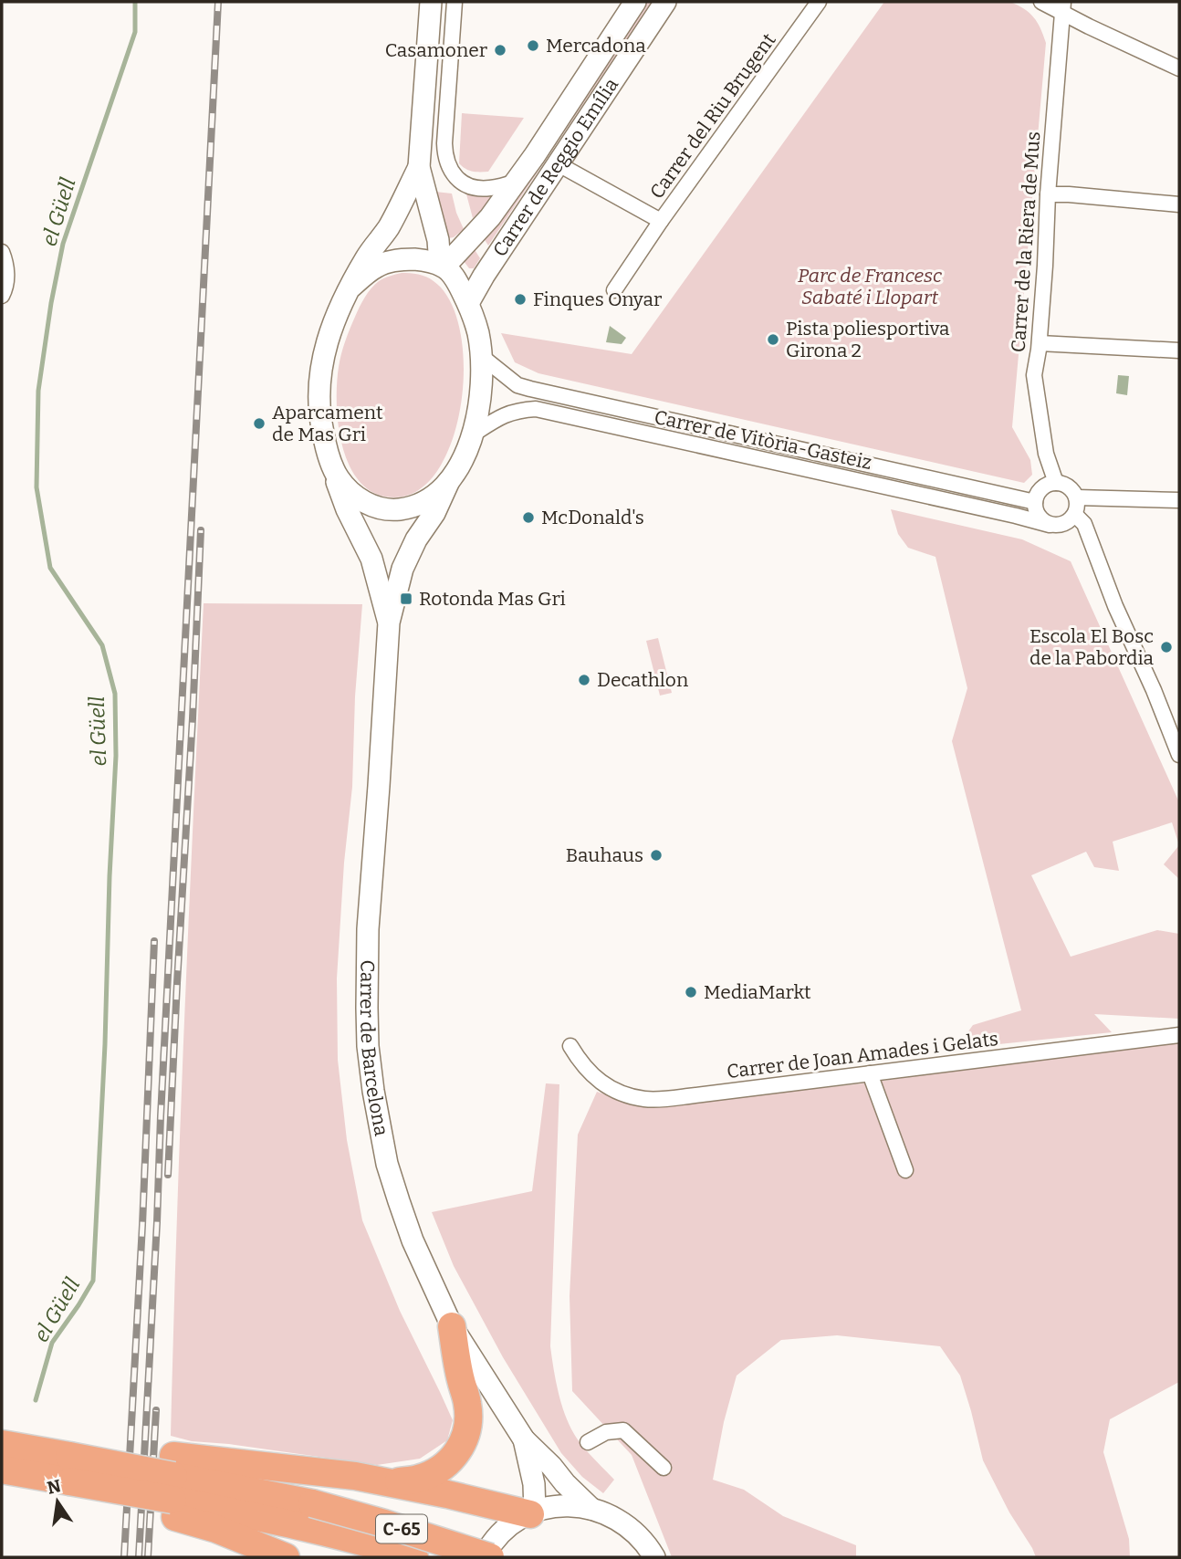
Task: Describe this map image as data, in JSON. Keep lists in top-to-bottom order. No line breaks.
{"streets":{"highway":["C-65"],"main road":["Carrer de Reggio Emília","Carrer de Barcelona"],"street":["Carrer del Riu Brugent","Carrer de la Riera de Mus","Carrer de Vitòria-Gasteiz","Carrer de Joan Amades i Gelats"]},"crossings":[["Carrer del Riu Brugent","Carrer de Reggio Emília"],["Carrer de Reggio Emília","Carrer de Vitòria-Gasteiz"],["Carrer de Reggio Emília","Carrer de Barcelona"],["Carrer de la Riera de Mus","Carrer de Vitòria-Gasteiz"],["Carrer de Vitòria-Gasteiz","Carrer de Barcelona"]],"water":["el Güell"],"parks":["Parc de Francesc Sabaté i Llopart"],"places":{"other":["Mercadona","Casamoner","Finques Onyar","Pista poliesportiva Girona 2","Aparcament de Mas Gri","McDonald's","Escola El Bosc de la Pabordia","Decathlon","Bauhaus","MediaMarkt"],"transit":["Rotonda Mas Gri"]},"north":"top"}
